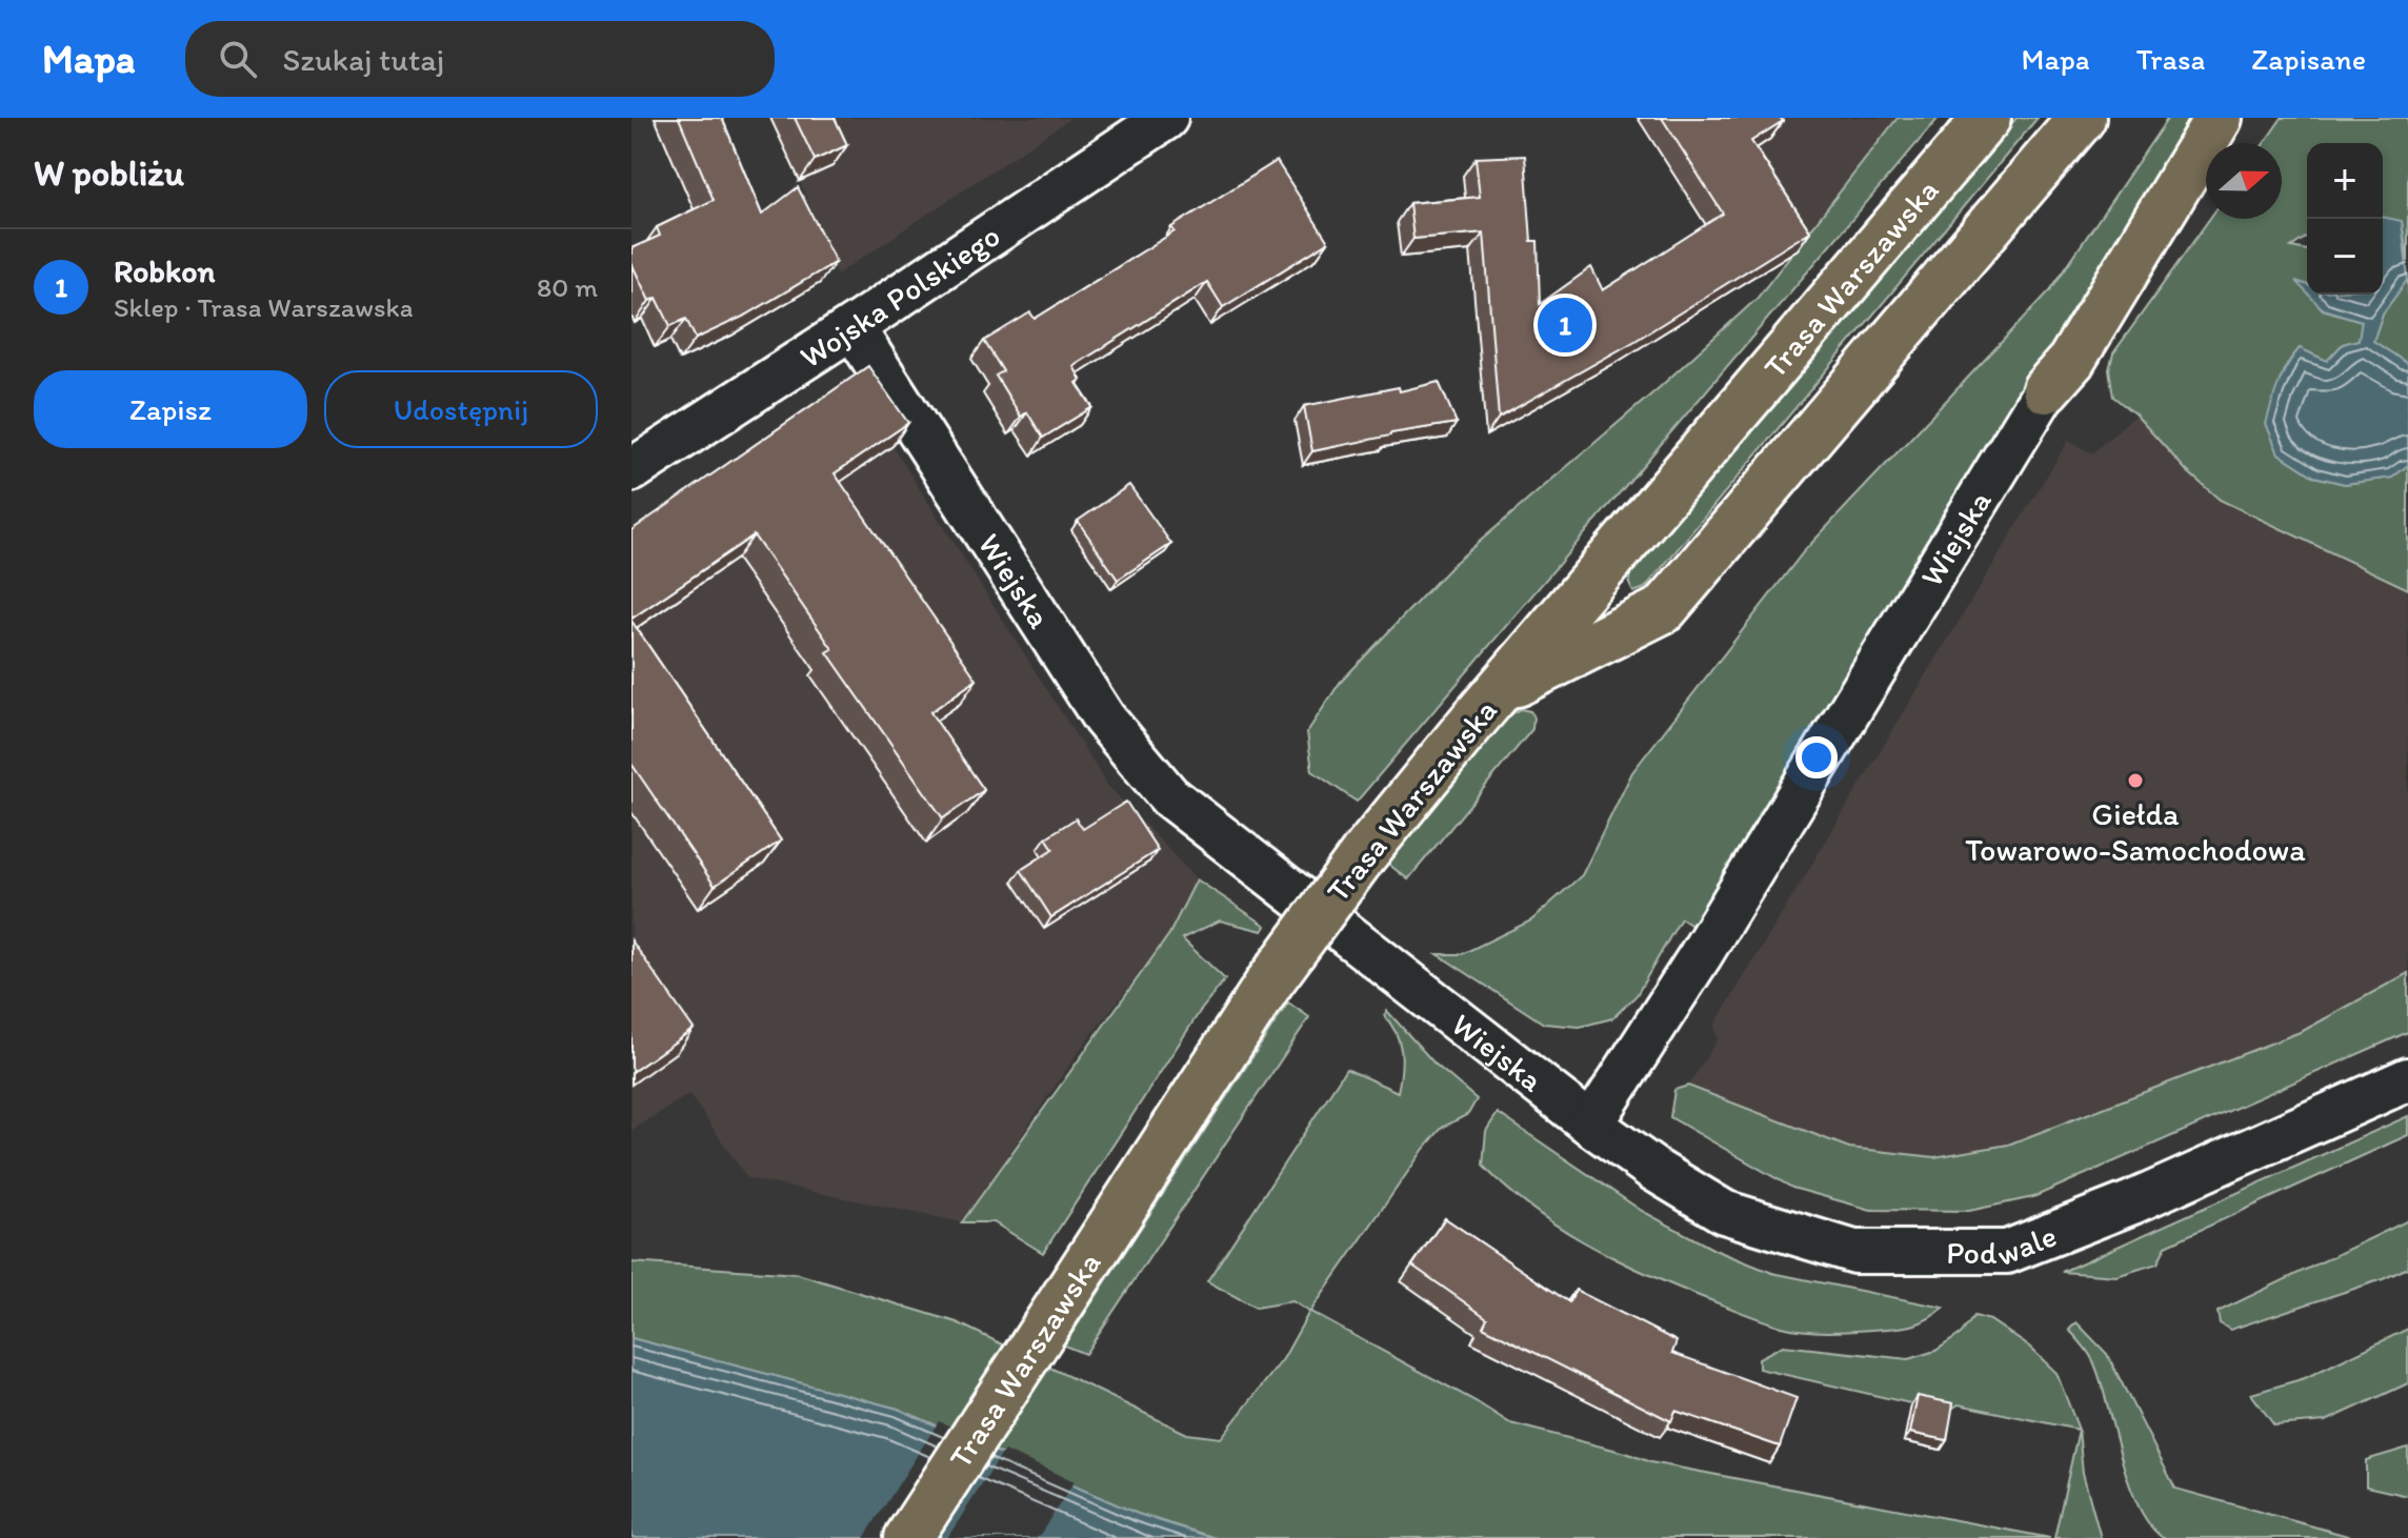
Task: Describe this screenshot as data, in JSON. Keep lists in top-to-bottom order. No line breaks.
{"streets":{"main road":["Trasa Warszawska"],"street":["Wojska Polskiego","Wiejska","Podwale"]},"crossings":[["Wojska Polskiego","Wiejska"],["Wiejska","Podwale"]],"places":["Giełda Towarowo-Samochodowa"],"north":"right","page":{"header":"Mapa","search":"Szukaj tutaj","nav":["Mapa","Trasa","Zapisane"],"heading":"W pobliżu","map_buttons":["+","−"],"list":[{"mark":"1","name":"Robkon","note":"Sklep · Trasa Warszawska","value":"80 m"}],"pins":"1","buttons":["Zapisz","Udostępnij"]}}
